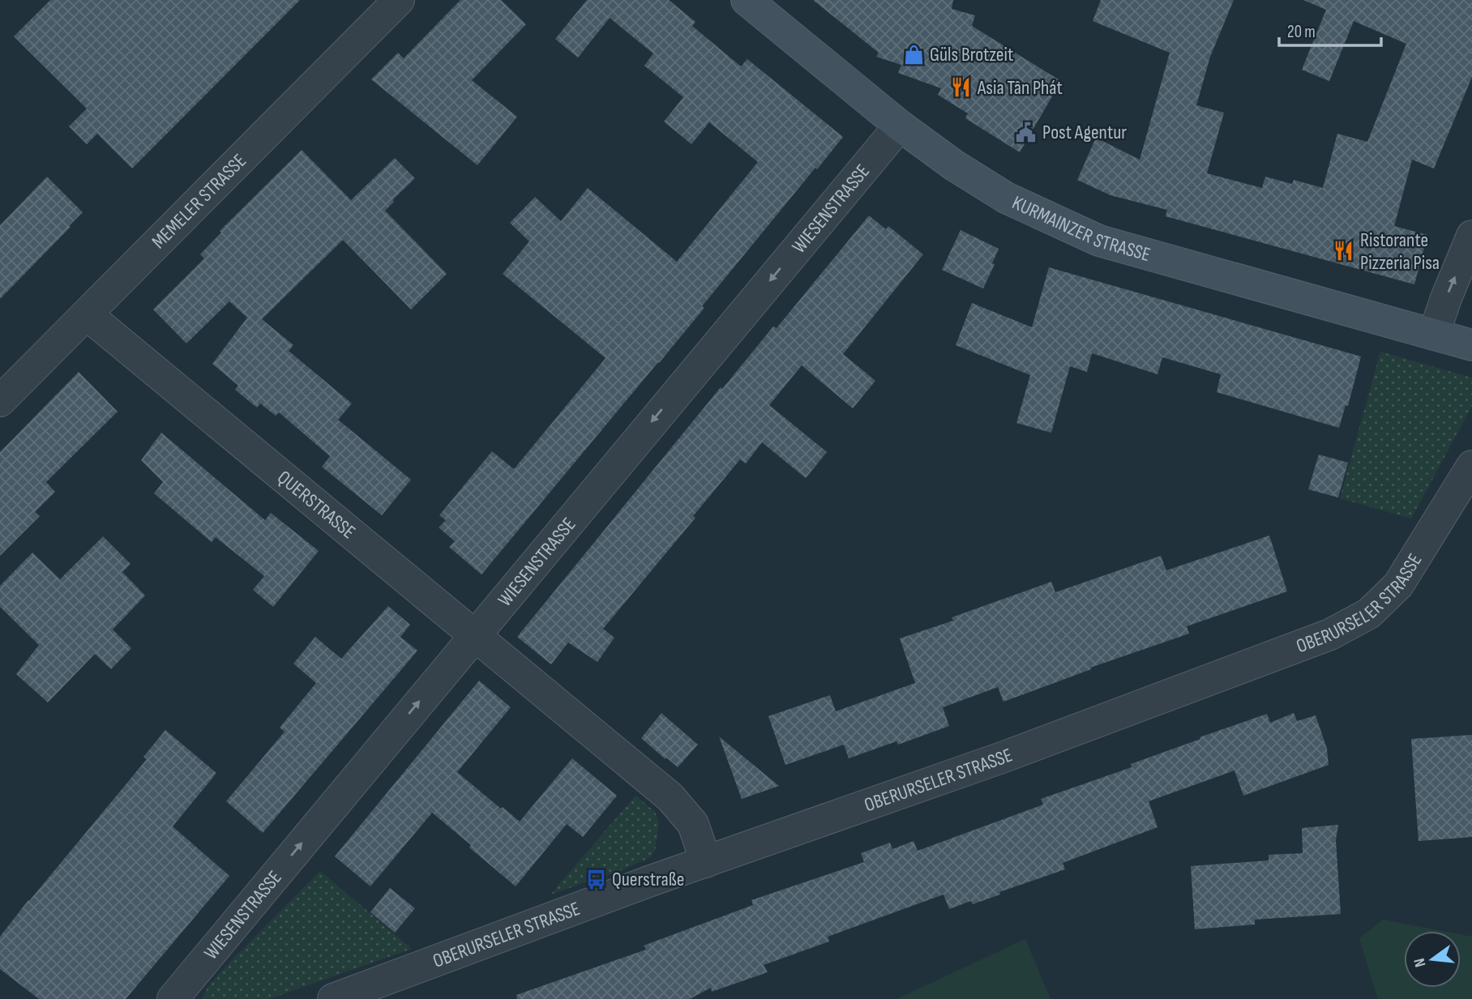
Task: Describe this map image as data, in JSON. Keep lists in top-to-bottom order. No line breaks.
{"streets":{"main road":["KURMAINZER STRASSE"],"street":["MEMELER STRASSE","WIESENSTRASSE","QUERSTRASSE","OBERURSELER STRASSE"]},"crossings":[["MEMELER STRASSE","QUERSTRASSE"],["WIESENSTRASSE","KURMAINZER STRASSE"],["WIESENSTRASSE","QUERSTRASSE"],["QUERSTRASSE","OBERURSELER STRASSE"]],"places":{"shop":["Güls Brotzeit"],"restaurant":["Asia Tân Phát","Ristorante Pizzeria Pisa"],"public building":["Post Agentur"],"bus stop":["Querstraße"]},"scale_bar":"20 m","north":"left"}
